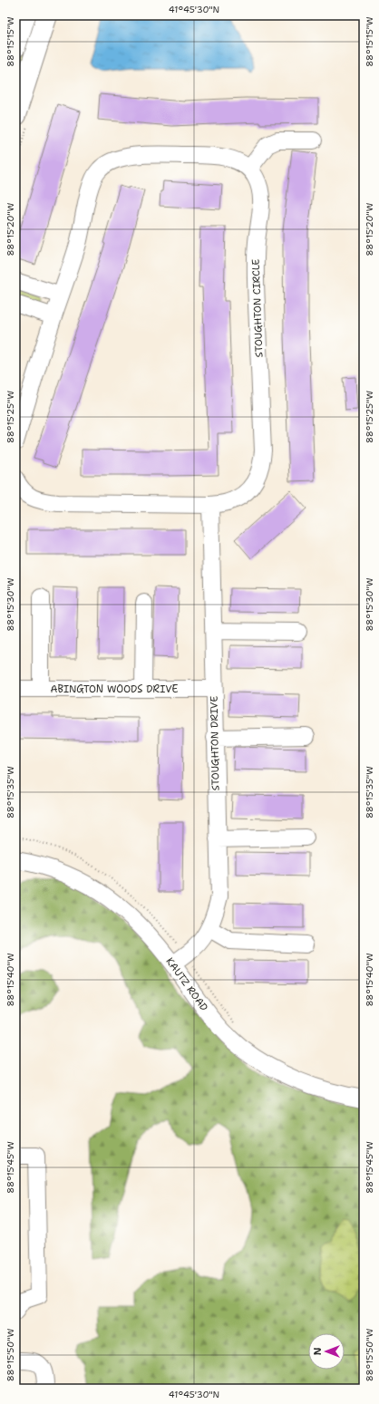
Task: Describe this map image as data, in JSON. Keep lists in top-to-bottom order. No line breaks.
{"streets":{"street":["STOUGHTON CIRCLE","ABINGTON WOODS DRIVE","STOUGHTON DRIVE","KAUTZ ROAD"]},"crossings":[["STOUGHTON CIRCLE","STOUGHTON DRIVE"],["ABINGTON WOODS DRIVE","STOUGHTON DRIVE"],["STOUGHTON DRIVE","KAUTZ ROAD"]],"north":"left","coordinates":["41°45'30\"N","88°15'15\"W","88°15'20\"W","88°15'25\"W","88°15'30\"W","88°15'35\"W","88°15'40\"W","88°15'45\"W","88°15'50\"W"]}
